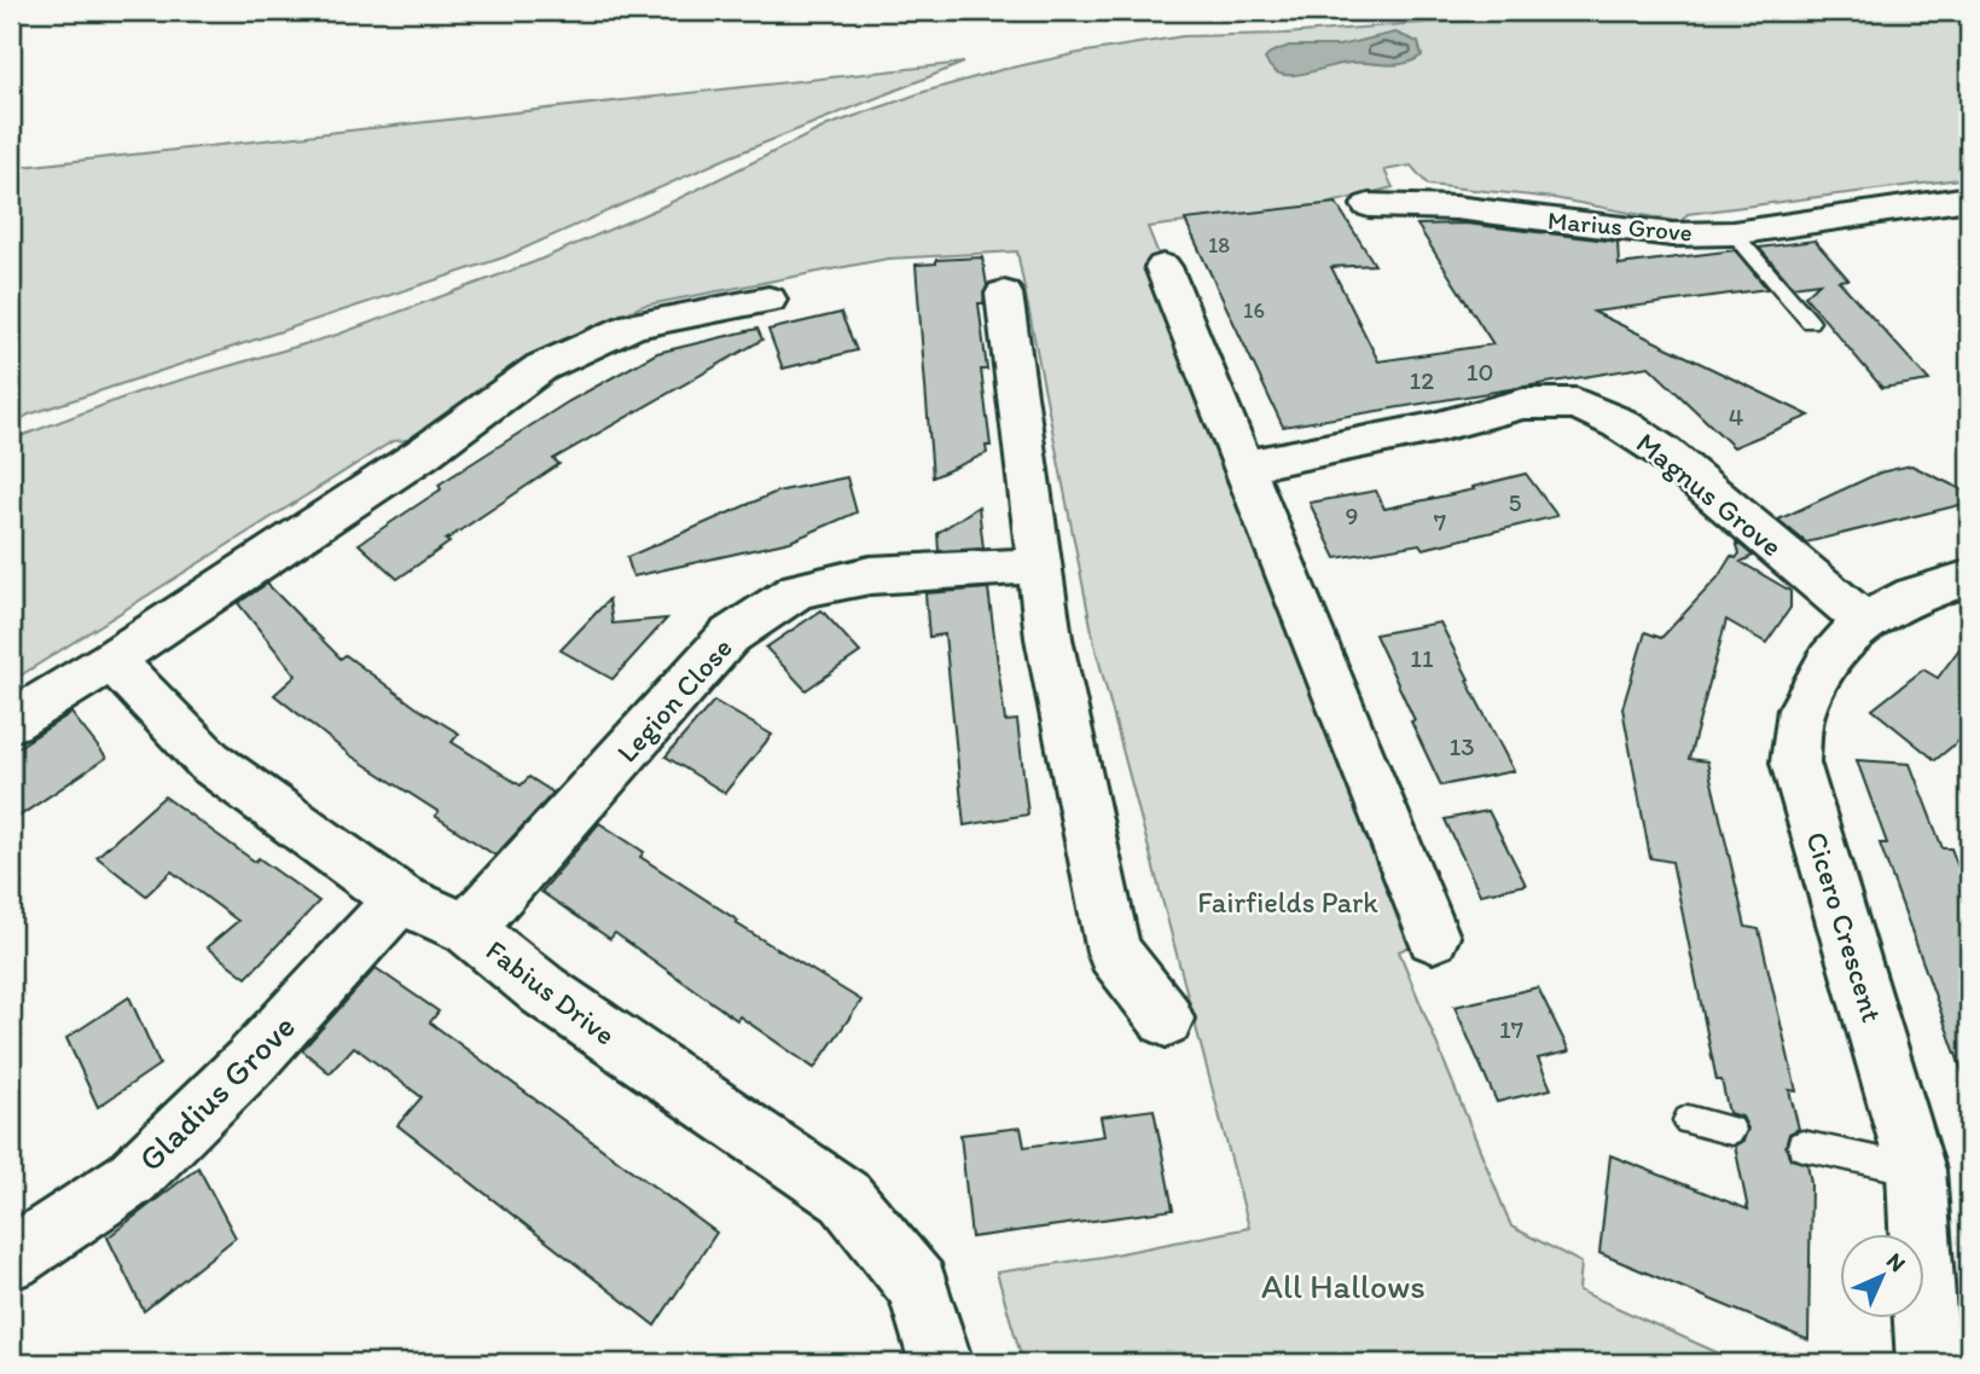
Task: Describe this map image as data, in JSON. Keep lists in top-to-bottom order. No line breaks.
{"streets":{"street":["Marius Grove","Magnus Grove","Legion Close","Cicero Crescent","Fabius Drive","Gladius Grove"]},"crossings":[["Magnus Grove","Cicero Crescent"],["Legion Close","Fabius Drive"],["Fabius Drive","Gladius Grove"]],"parks":["Fairfields Park","All Hallows"],"house_numbers":["18","16","10","12","4","5","9","7","11","13","17"],"north":"top right"}
